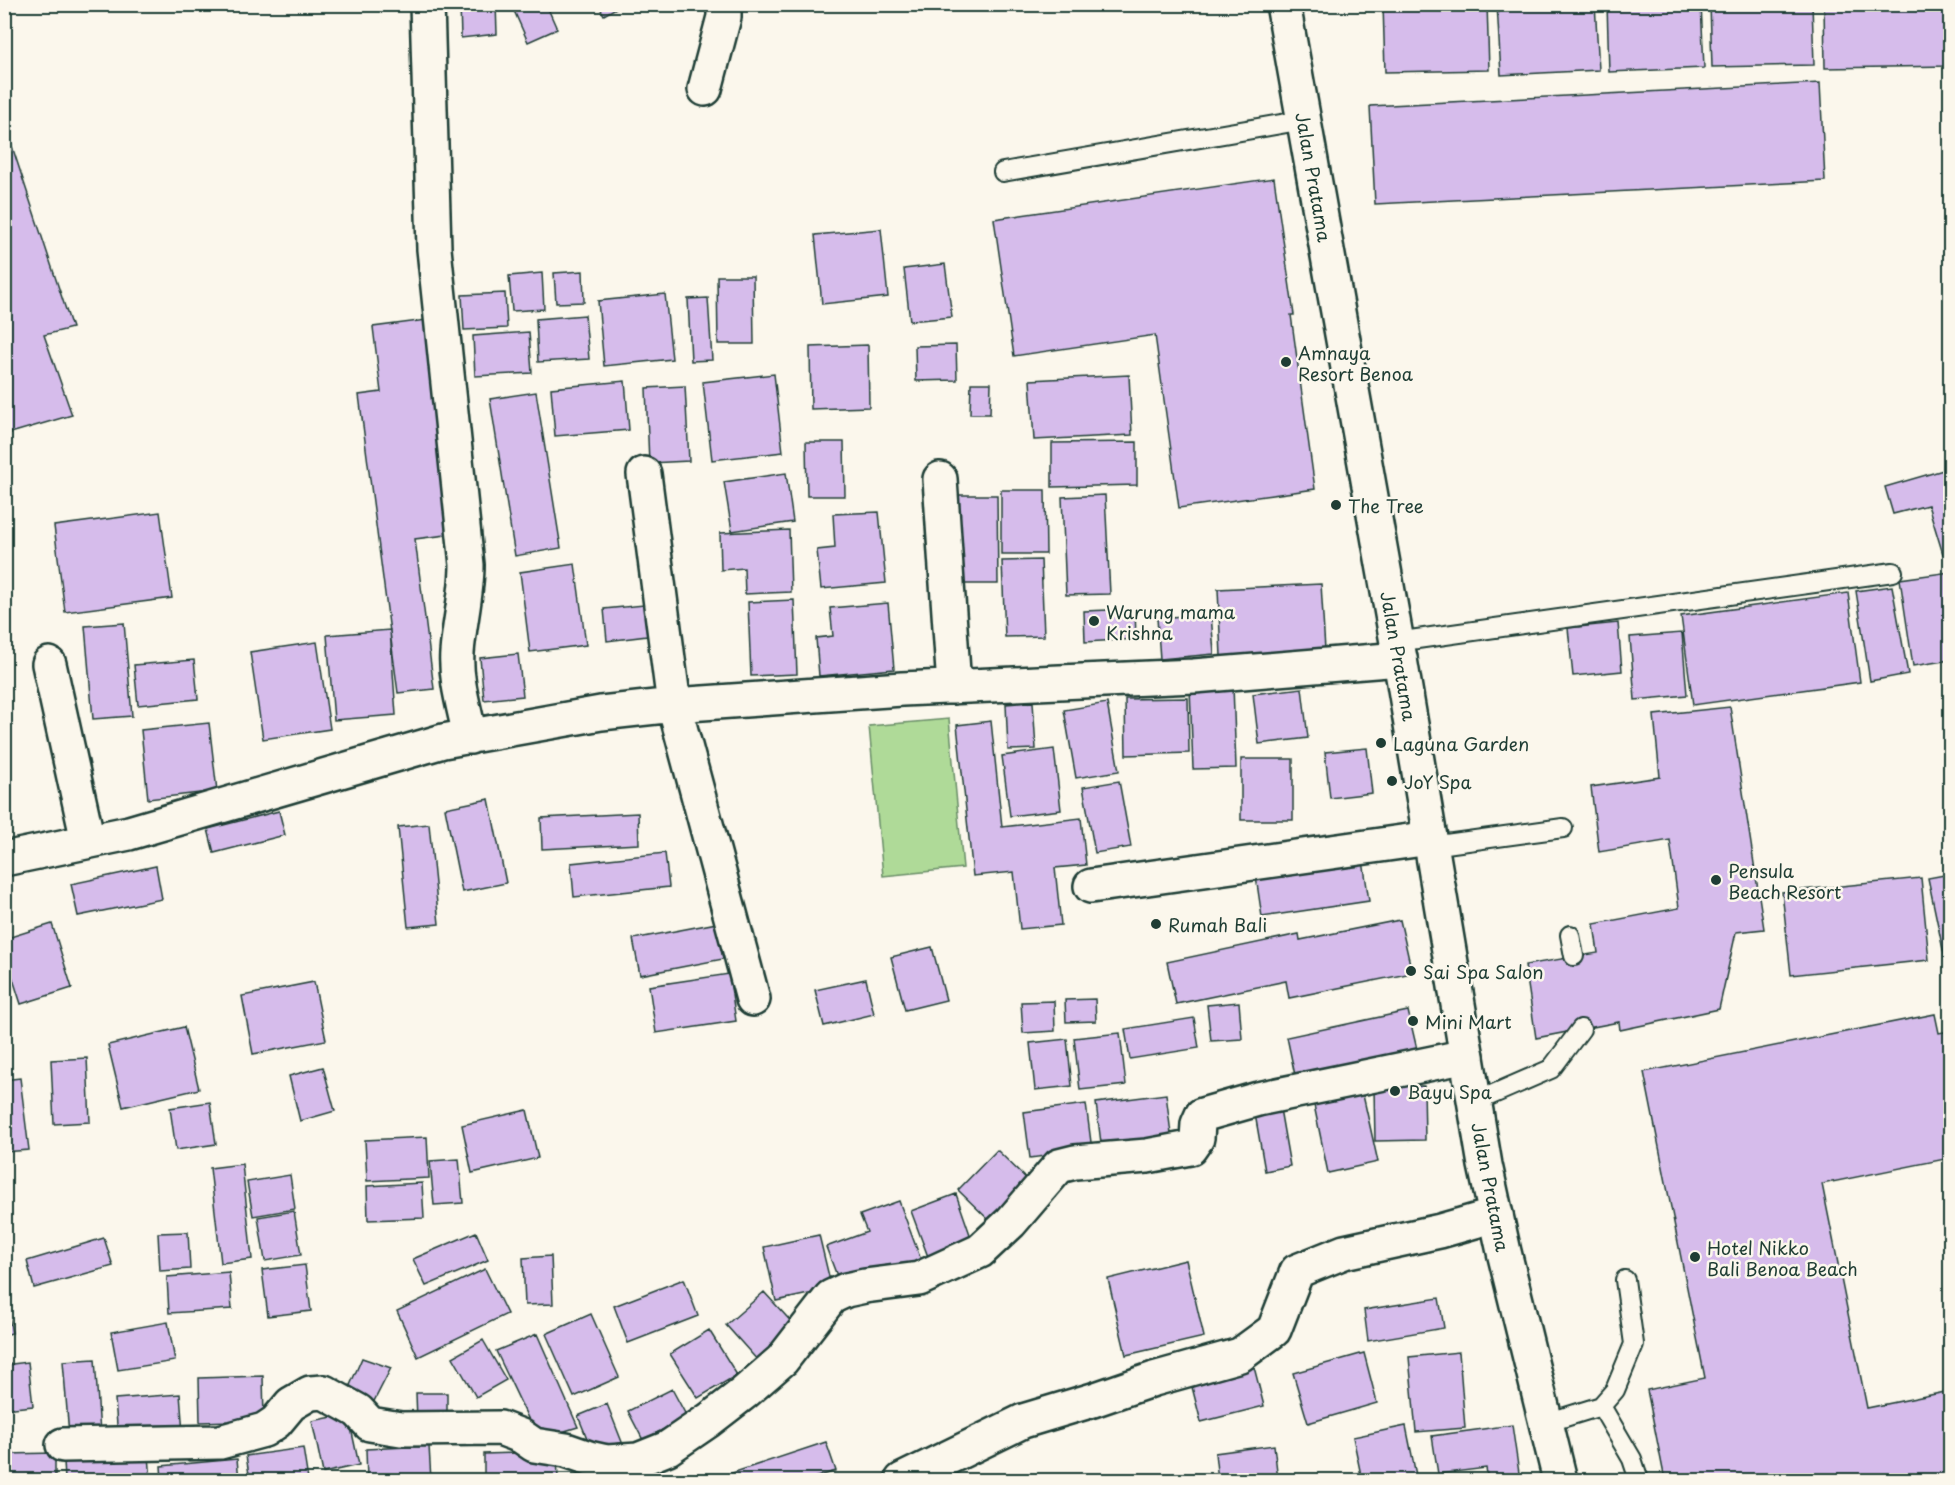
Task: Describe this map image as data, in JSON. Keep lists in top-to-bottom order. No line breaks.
{"streets":{"street":["Jalan Pratama"]},"places":["Amnaya Resort Benoa","The Tree","Warung mama Krishna","Laguna Garden","JoY Spa","Pensula Beach Resort","Rumah Bali","Sai Spa Salon","Mini Mart","Bayu Spa","Hotel Nikko Bali Benoa Beach"]}
